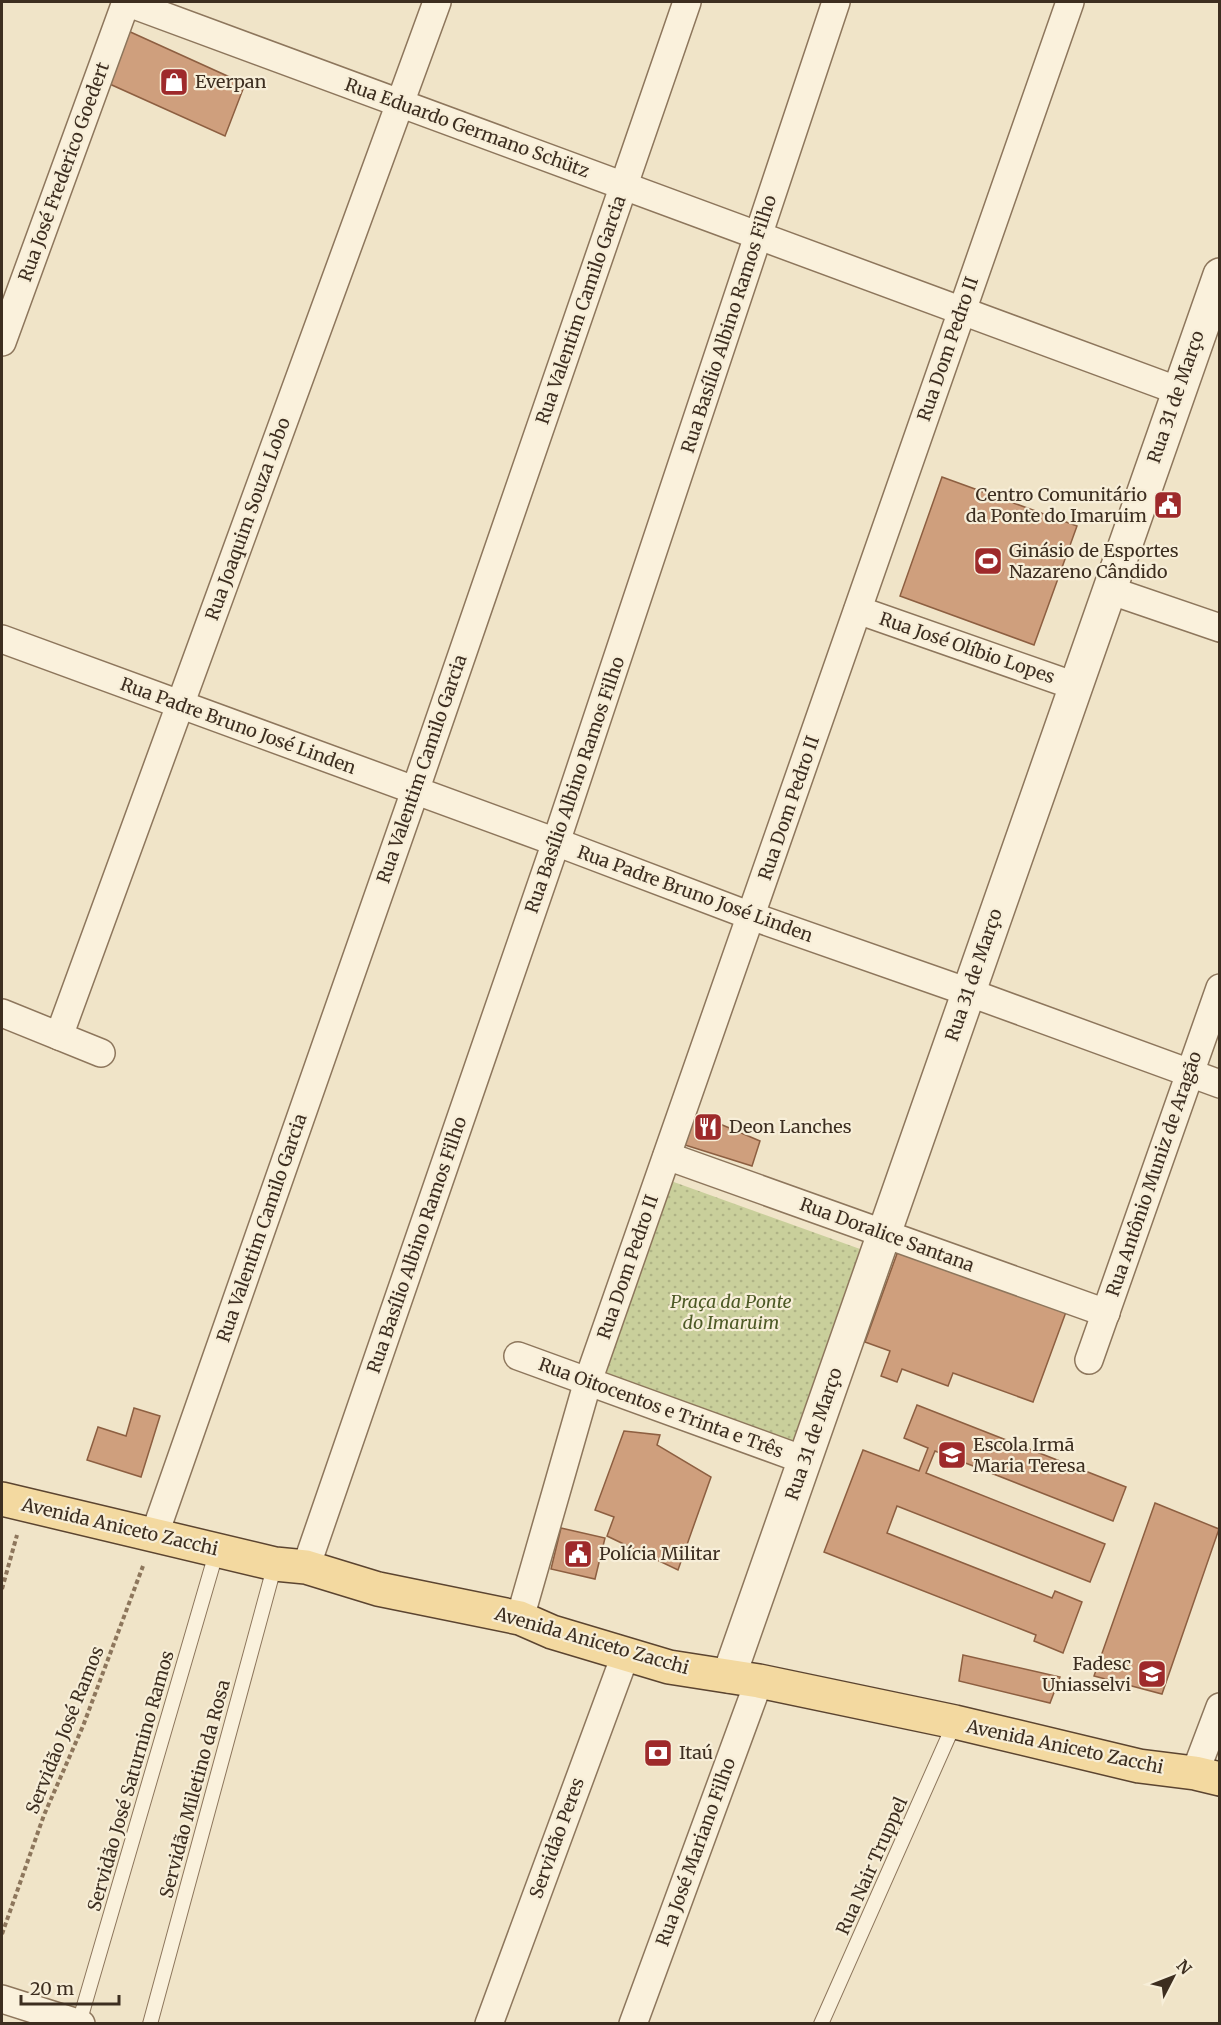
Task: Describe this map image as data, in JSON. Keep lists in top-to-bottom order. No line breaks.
{"streets":{"main road":["Avenida Aniceto Zacchi"],"street":["Rua Eduardo Germano Schütz","Rua José Frederico Goedert","Rua Valentim Camilo Garcia","Rua Basílio Albino Ramos Filho","Rua Dom Pedro II","Rua 31 de Março","Rua Joaquim Souza Lobo","Rua José Olíbio Lopes","Rua Padre Bruno José Linden","Rua Antônio Muniz de Aragão","Rua Doralice Santana","Rua Oitocentos e Trinta e Três","Servidão Peres","Rua José Mariano Filho"],"lane":["Servidão José Saturnino Ramos","Servidão Miletino da Rosa","Rua Nair Truppel"],"path":["Servidão José Ramos"]},"crossings":[["Rua Eduardo Germano Schütz","Rua José Frederico Goedert"],["Rua Eduardo Germano Schütz","Rua Valentim Camilo Garcia"],["Rua Eduardo Germano Schütz","Rua Basílio Albino Ramos Filho"],["Rua Eduardo Germano Schütz","Rua Dom Pedro II"],["Rua Eduardo Germano Schütz","Rua 31 de Março"],["Rua Eduardo Germano Schütz","Rua Joaquim Souza Lobo"],["Rua Valentim Camilo Garcia","Rua Padre Bruno José Linden"],["Rua Valentim Camilo Garcia","Avenida Aniceto Zacchi"],["Rua Valentim Camilo Garcia","Servidão José Ramos"],["Rua Basílio Albino Ramos Filho","Rua Padre Bruno José Linden"],["Rua Basílio Albino Ramos Filho","Avenida Aniceto Zacchi"],["Rua Basílio Albino Ramos Filho","Servidão Miletino da Rosa"],["Rua Dom Pedro II","Rua José Olíbio Lopes"],["Rua Dom Pedro II","Rua Padre Bruno José Linden"],["Rua Dom Pedro II","Rua Doralice Santana"],["Rua Dom Pedro II","Rua Oitocentos e Trinta e Três"],["Rua Dom Pedro II","Avenida Aniceto Zacchi"],["Rua 31 de Março","Rua José Olíbio Lopes"],["Rua 31 de Março","Rua Padre Bruno José Linden"],["Rua 31 de Março","Rua Doralice Santana"],["Rua 31 de Março","Rua Oitocentos e Trinta e Três"],["Rua 31 de Março","Avenida Aniceto Zacchi"],["Rua 31 de Março","Rua José Mariano Filho"],["Rua Joaquim Souza Lobo","Rua Padre Bruno José Linden"],["Rua Padre Bruno José Linden","Rua Antônio Muniz de Aragão"],["Rua Antônio Muniz de Aragão","Rua Doralice Santana"],["Avenida Aniceto Zacchi","Servidão José Ramos"],["Avenida Aniceto Zacchi","Servidão José Saturnino Ramos"],["Avenida Aniceto Zacchi","Servidão Miletino da Rosa"],["Avenida Aniceto Zacchi","Servidão Peres"],["Avenida Aniceto Zacchi","Rua José Mariano Filho"],["Avenida Aniceto Zacchi","Rua Nair Truppel"]],"parks":["Praça da Ponte do Imaruim"],"places":{"shop":["Everpan"],"public building":["Centro Comunitário da Ponte do Imaruim","Polícia Militar"],"sports":["Ginásio de Esportes Nazareno Cândido"],"restaurant":["Deon Lanches"],"school or university":["Escola Irmã Maria Teresa","Fadesc Uniasselvi"],"bank":["Itaú"]},"scale_bar":"20 m","north":"top right"}
